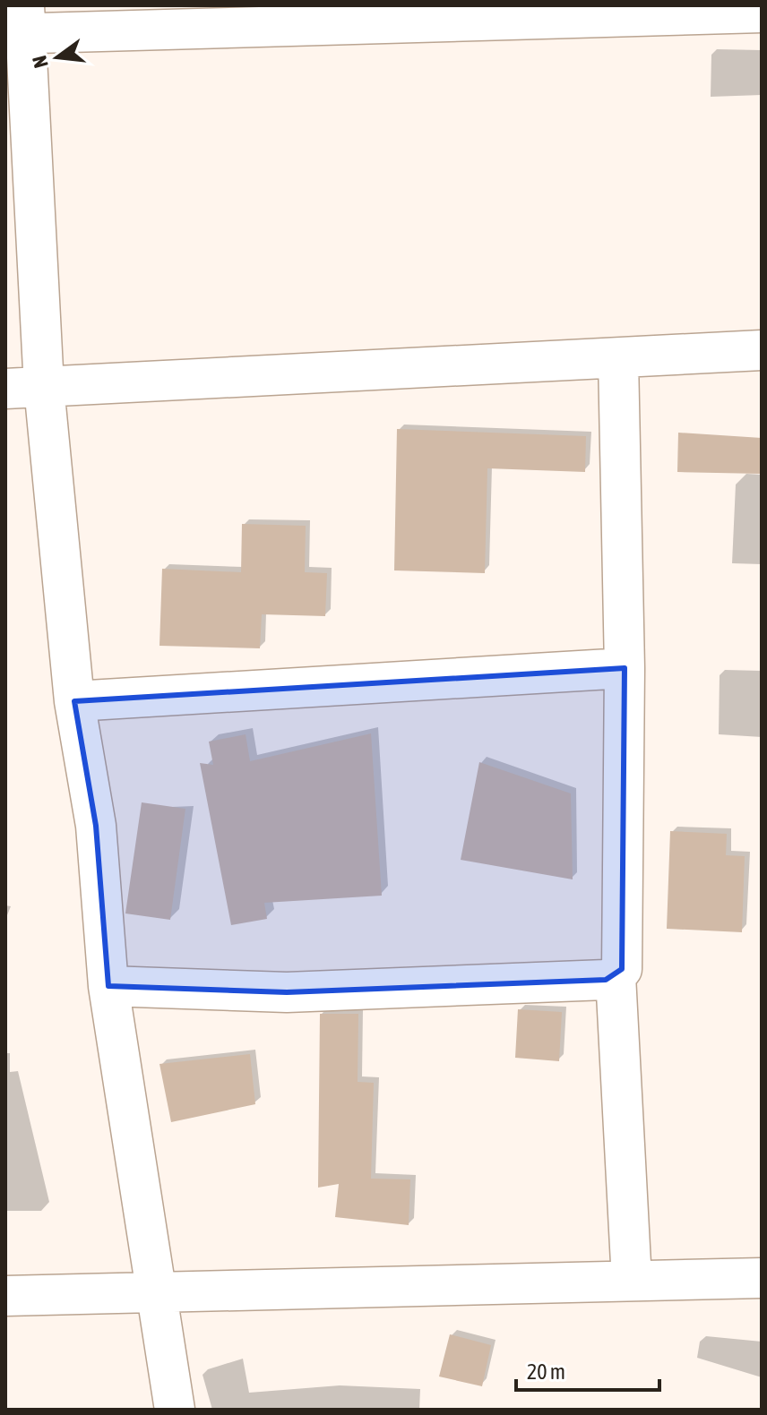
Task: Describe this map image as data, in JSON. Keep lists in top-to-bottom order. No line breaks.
{"scale_bar":"20 m","north":"left"}
